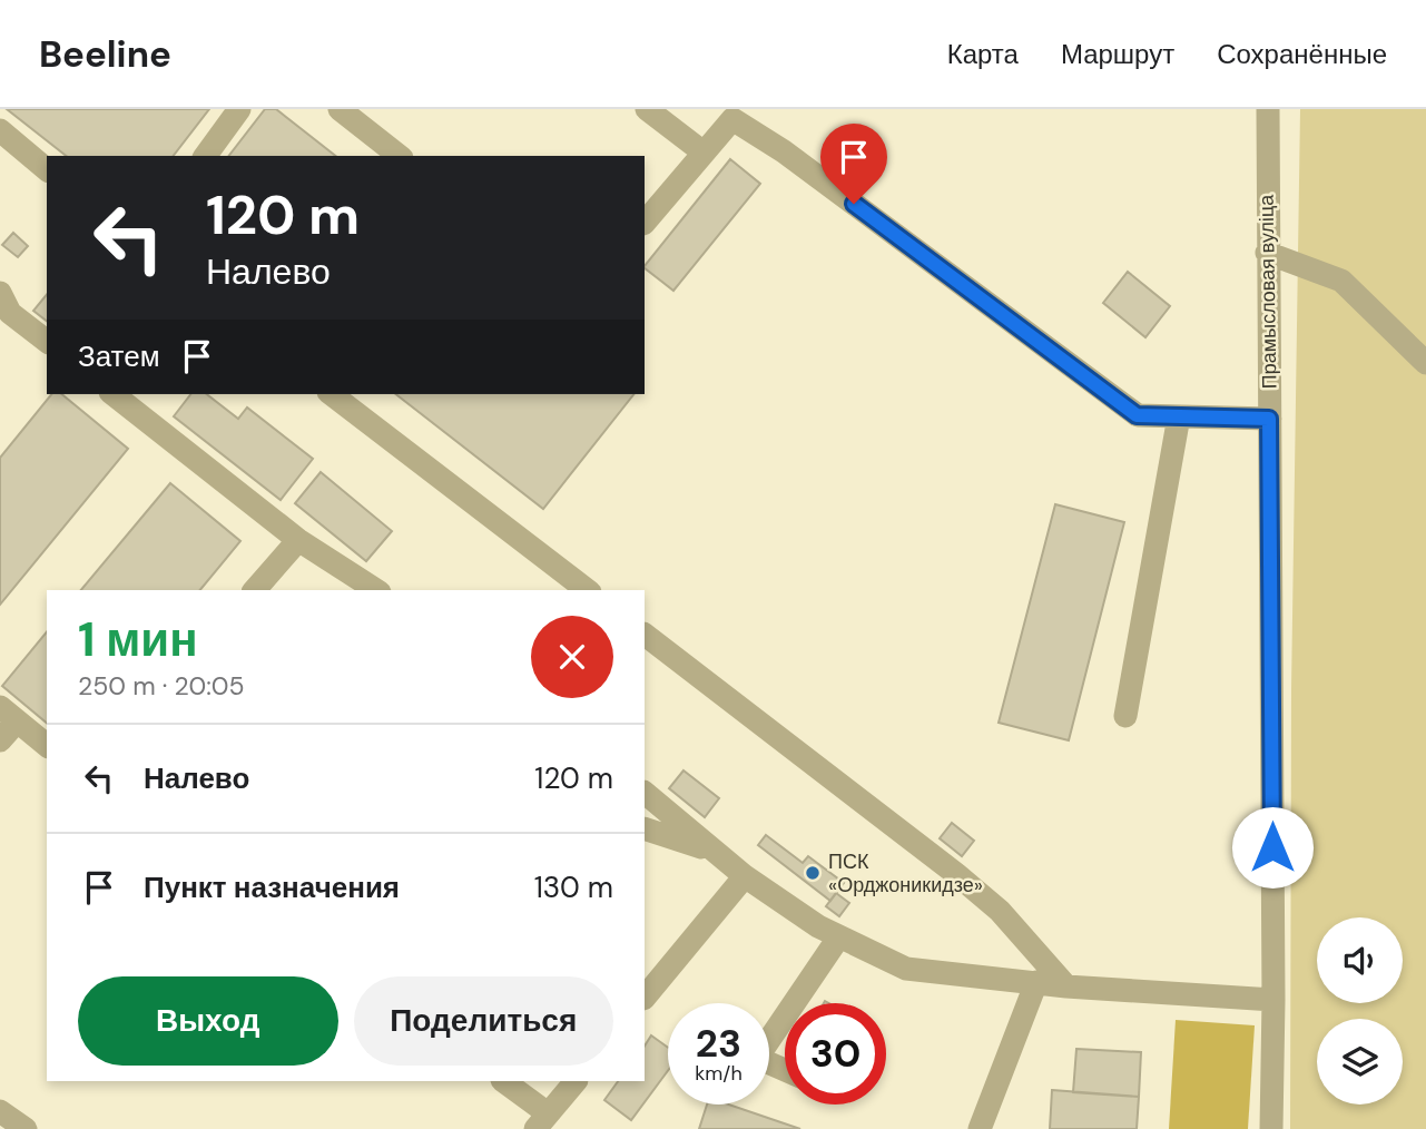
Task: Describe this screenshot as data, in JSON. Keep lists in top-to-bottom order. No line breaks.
{"streets":{"street":["Прамысловая вуліца"]},"places":["ПСК «Орджоникидзе»"],"page":{"header":"Beeline","nav":["Карта","Маршрут","Сохранённые"],"turn":["120 m","Налево"],"then":"Затем","heading":["1 мин","250 m · 20:05"],"list":[{"name":"Налево","value":"120 m"},{"name":"Пункт назначения","value":"130 m"}],"buttons":["Выход","Поделиться"],"speed":"23 km/h","limit":"30"}}
